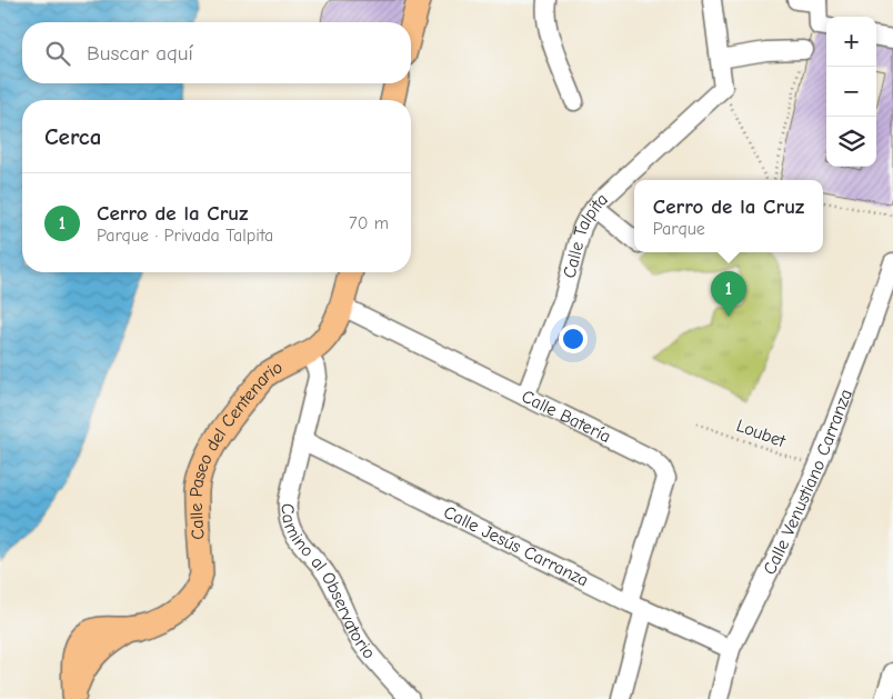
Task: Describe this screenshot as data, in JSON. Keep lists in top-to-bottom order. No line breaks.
{"streets":{"main road":["Calle Paseo del Centenario"],"street":["Calle Talpita","Calle Batería","Calle Venustiano Carranza","Calle Jesús Carranza","Camino al Observatorio"],"path":["Loubet"]},"crossings":[["Calle Talpita","Calle Batería"],["Calle Batería","Calle Paseo del Centenario"],["Calle Batería","Calle Jesús Carranza"],["Loubet","Calle Venustiano Carranza"],["Calle Paseo del Centenario","Camino al Observatorio"],["Calle Venustiano Carranza","Calle Jesús Carranza"],["Calle Jesús Carranza","Camino al Observatorio"]],"page":{"map_buttons":["+","−"],"search":"Buscar aquí","heading":"Cerca","list":[{"mark":"1","name":"Cerro de la Cruz","note":"Parque · Privada Talpita","value":"70 m"}],"popup":["Cerro de la Cruz","Parque"],"pins":"1"}}
